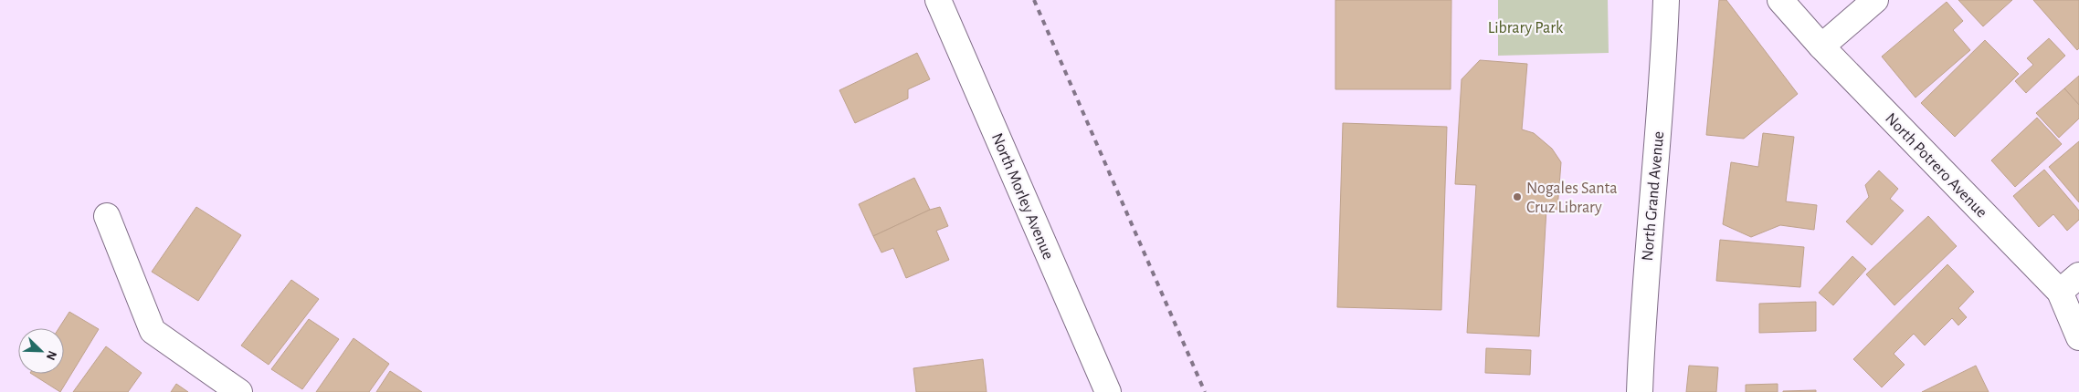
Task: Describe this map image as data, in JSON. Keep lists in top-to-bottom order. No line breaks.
{"streets":{"street":["North Potrero Avenue","North Morley Avenue","North Grand Avenue"]},"parks":["Library Park"],"places":["Nogales Santa Cruz Library"],"north":"bottom right"}
